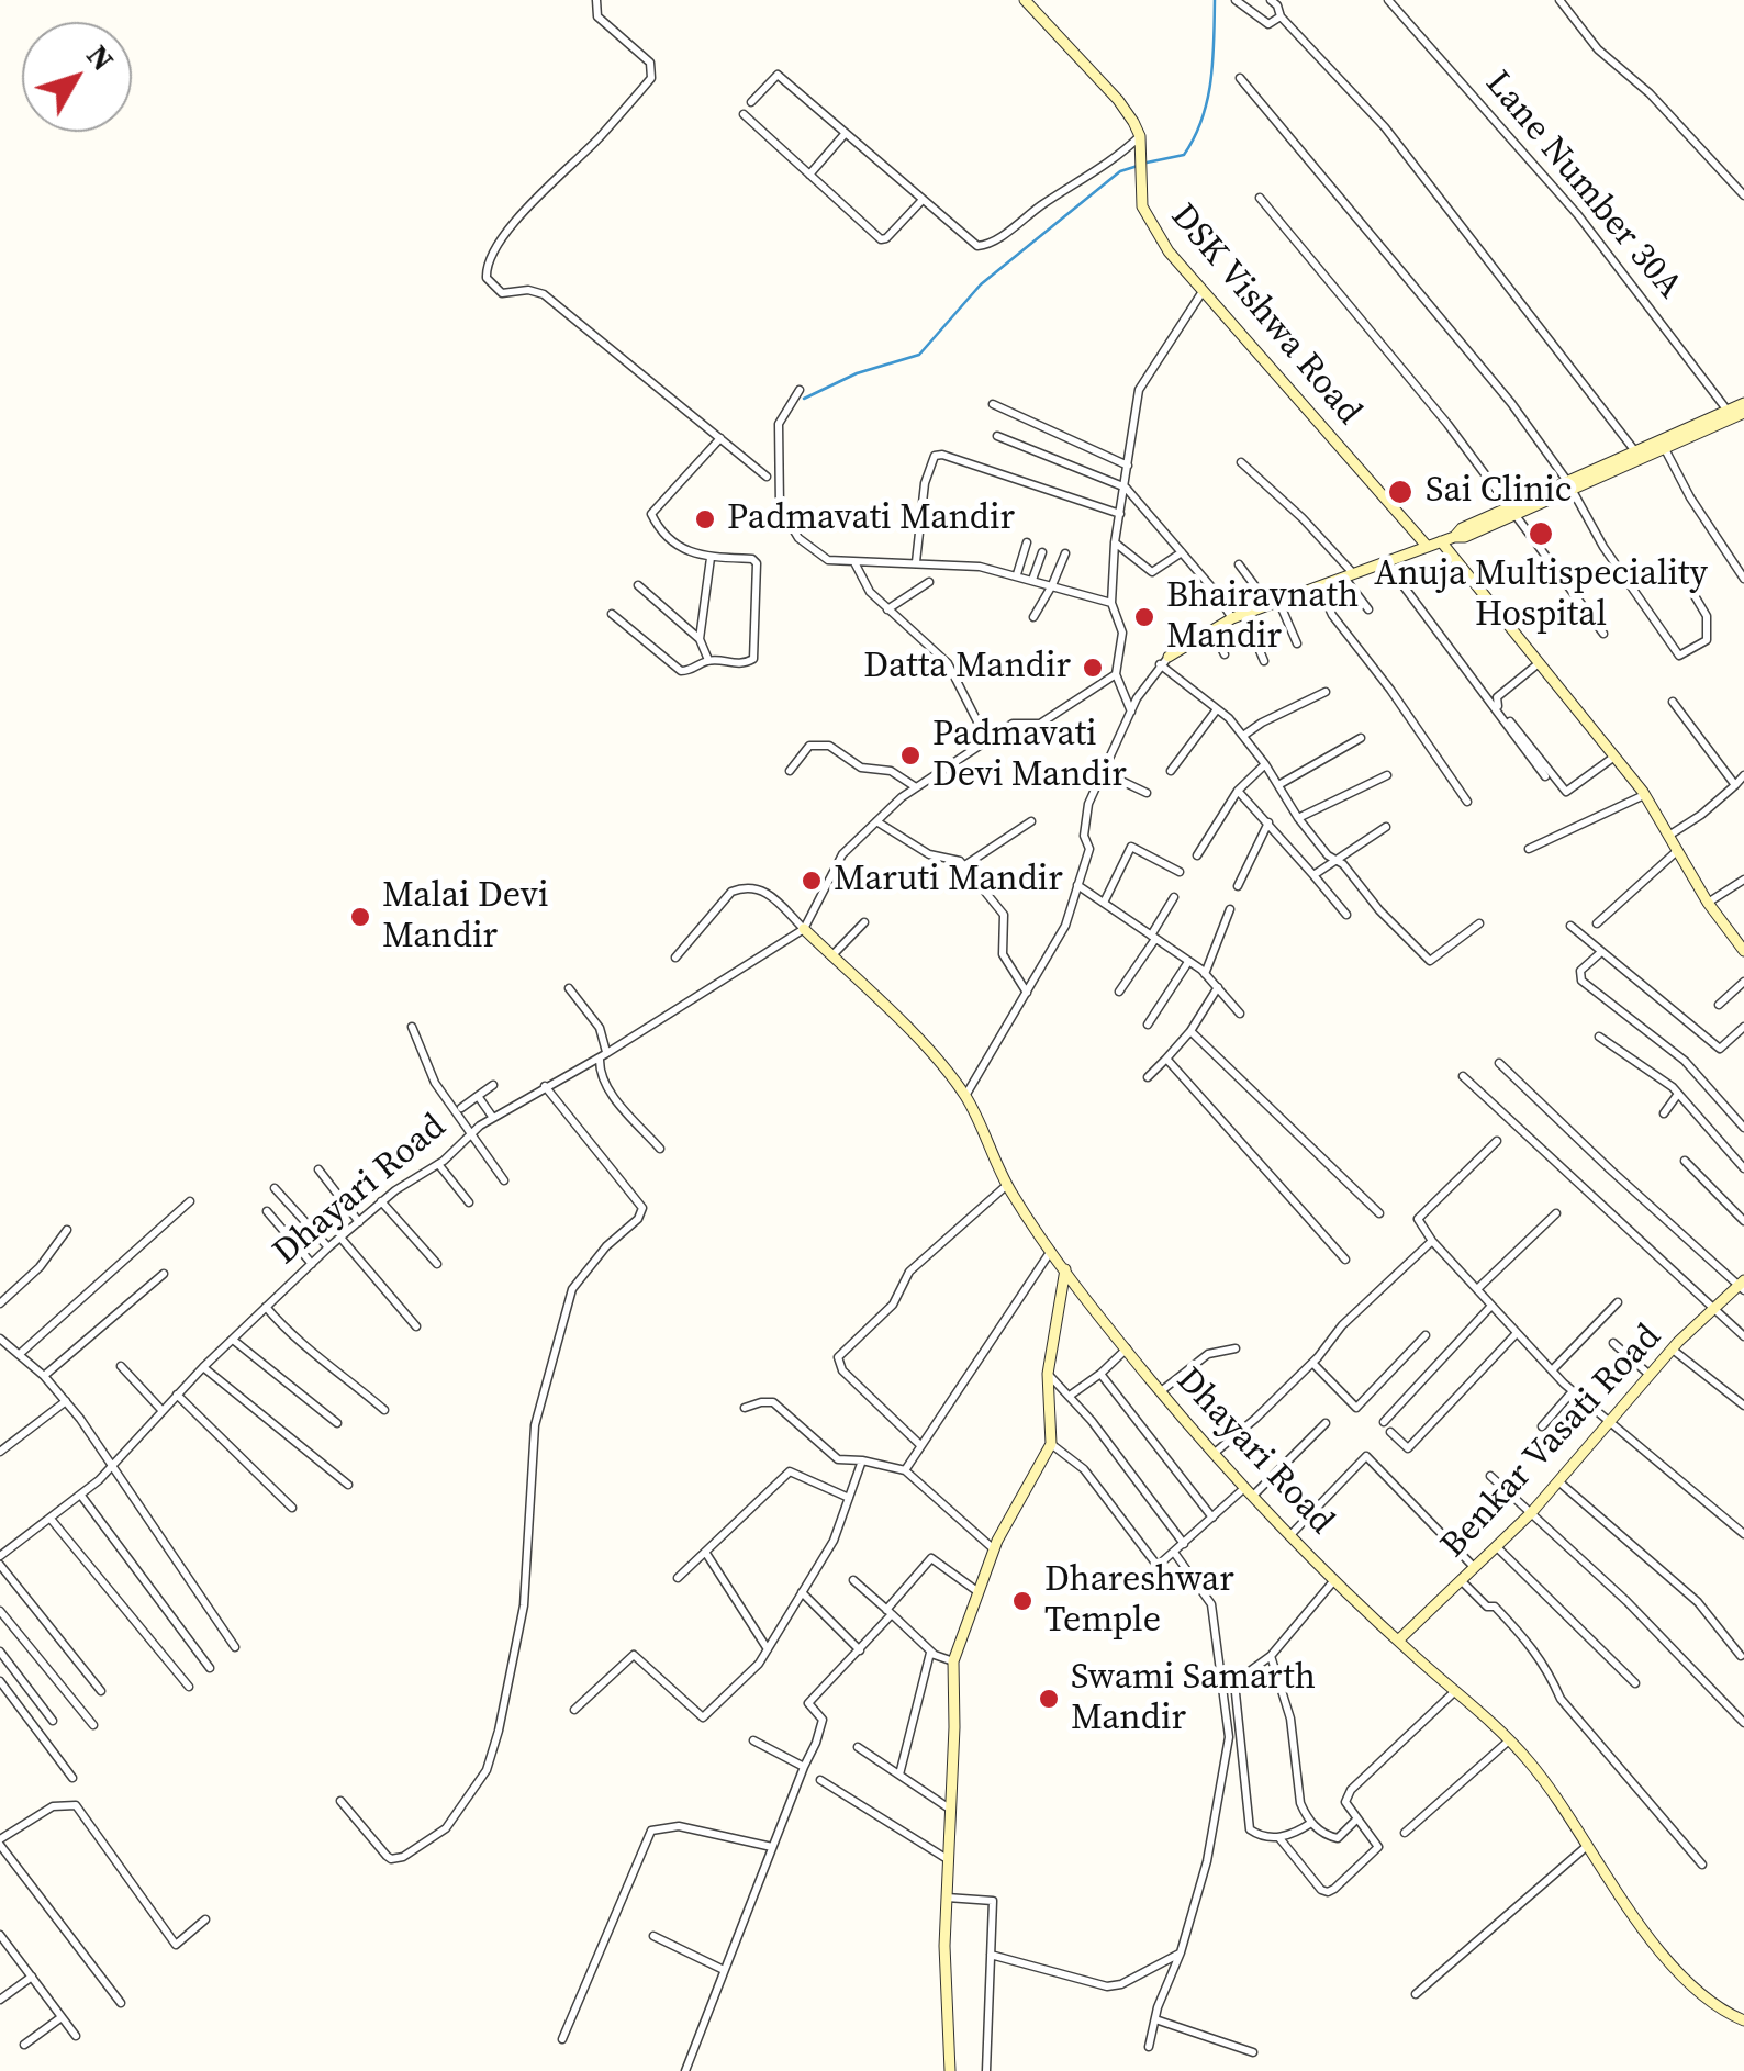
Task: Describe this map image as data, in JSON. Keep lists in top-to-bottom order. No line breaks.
{"streets":{"street":["Lane Number 30A","DSK Vishwa Road","Dhayari Road","Benkar Vasati Road"]},"crossings":[["Dhayari Road","Benkar Vasati Road"]],"places":["Sai Clinic","Padmavati Mandir","Anuja Multispeciality Hospital","Bhairavnath Mandir","Datta Mandir","Padmavati Devi Mandir","Maruti Mandir","Malai Devi Mandir","Dhareshwar Temple","Swami Samarth Mandir"],"north":"top right"}
